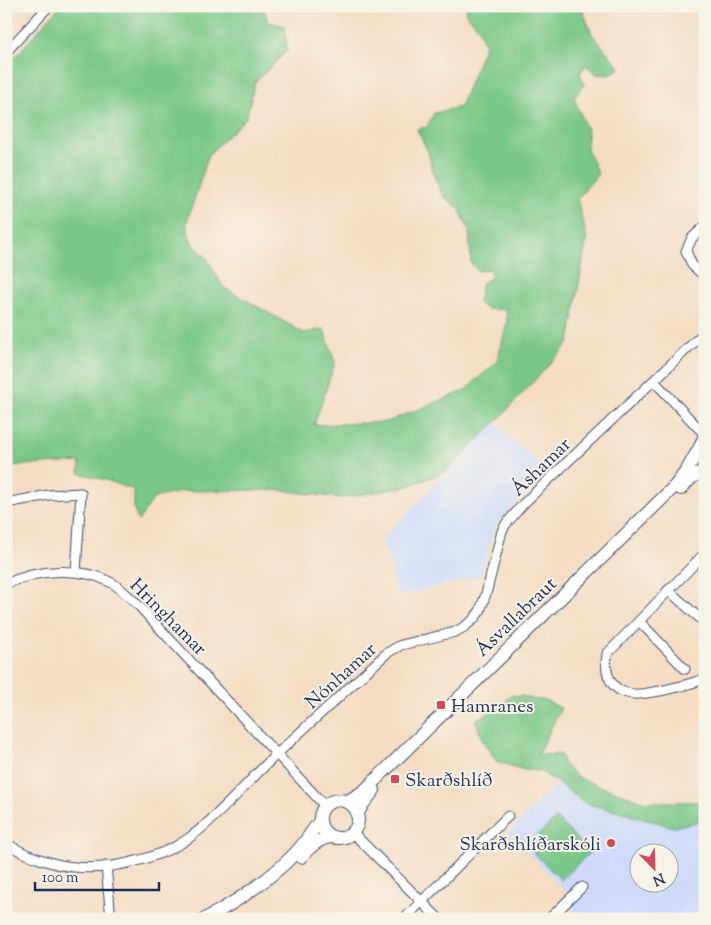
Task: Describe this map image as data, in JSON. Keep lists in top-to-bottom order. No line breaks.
{"streets":{"main road":["Ásvallabraut"],"street":["Áshamar","Hringhamar","Nónhamar"]},"crossings":[["Áshamar","Nónhamar"],["Hringhamar","Ásvallabraut"],["Hringhamar","Nónhamar"]],"places":{"transit":["Hamranes","Skarðshlíð"],"other":["Skarðshlíðarskóli"]},"scale_bar":"100 m","north":"bottom right"}
